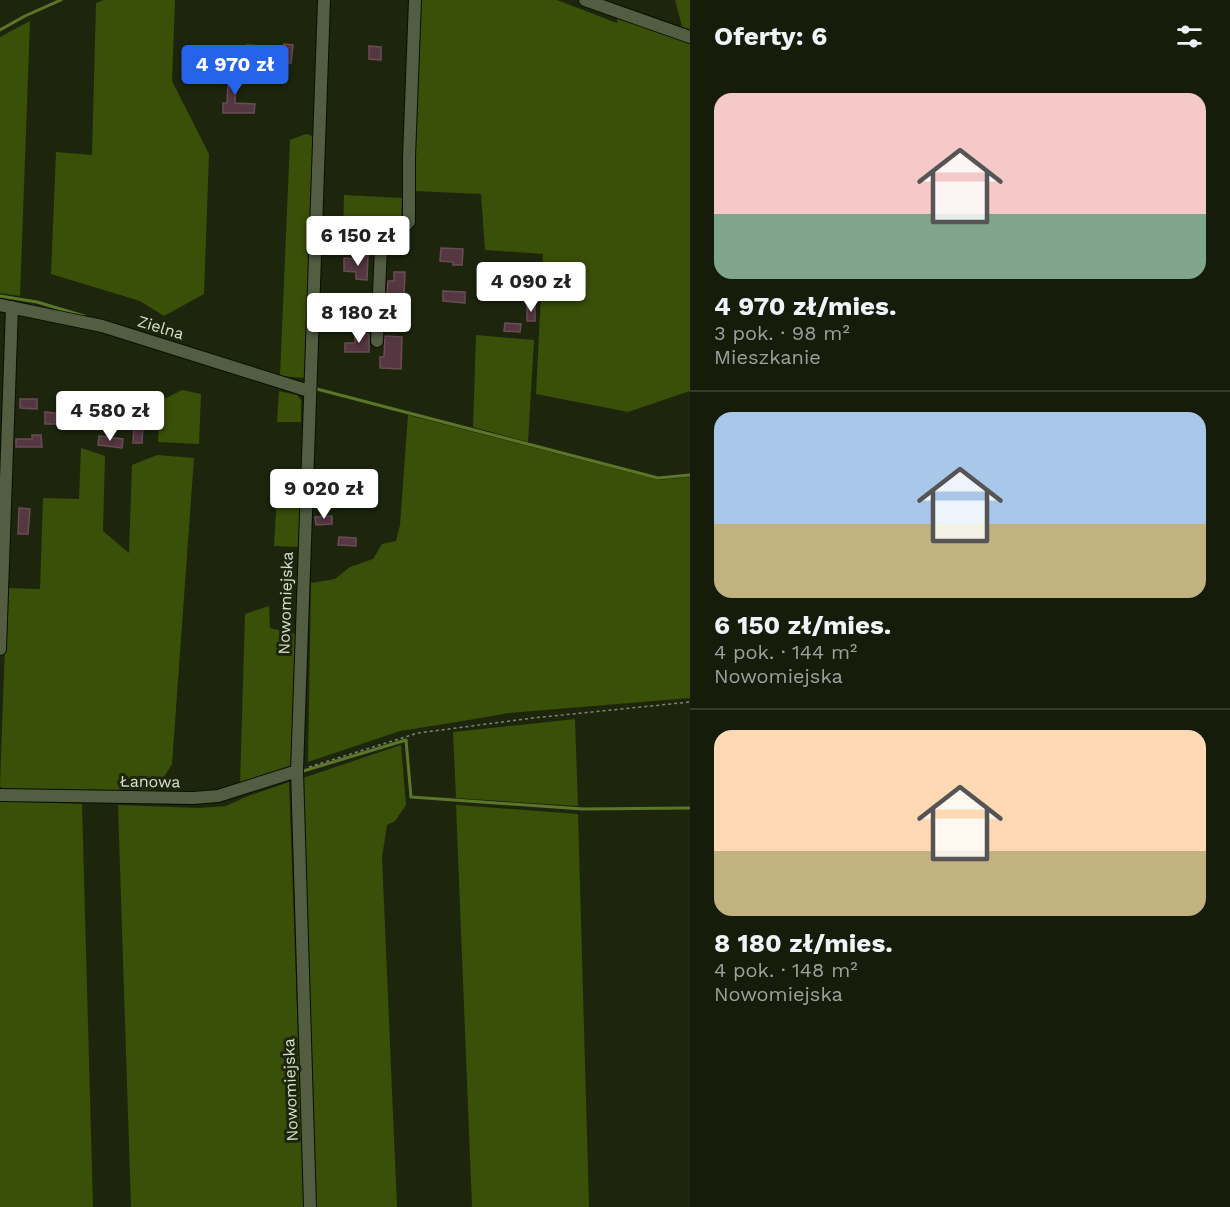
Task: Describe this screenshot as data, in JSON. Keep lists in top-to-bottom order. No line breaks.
{"streets":{"street":["Zielna","Nowomiejska","Łanowa"]},"crossings":[["Zielna","Nowomiejska"],["Nowomiejska","Łanowa"]],"page":{"heading":"Oferty: 6","price":["4 970 zł","6 150 zł","4 090 zł","8 180 zł","4 580 zł","9 020 zł"],"list":[{"name":"4 970 zł/mies.","note":"3 pok. · 98 m² · Mieszkanie"},{"name":"6 150 zł/mies.","note":"4 pok. · 144 m² · Nowomiejska"},{"name":"8 180 zł/mies.","note":"4 pok. · 148 m² · Nowomiejska"}]}}
